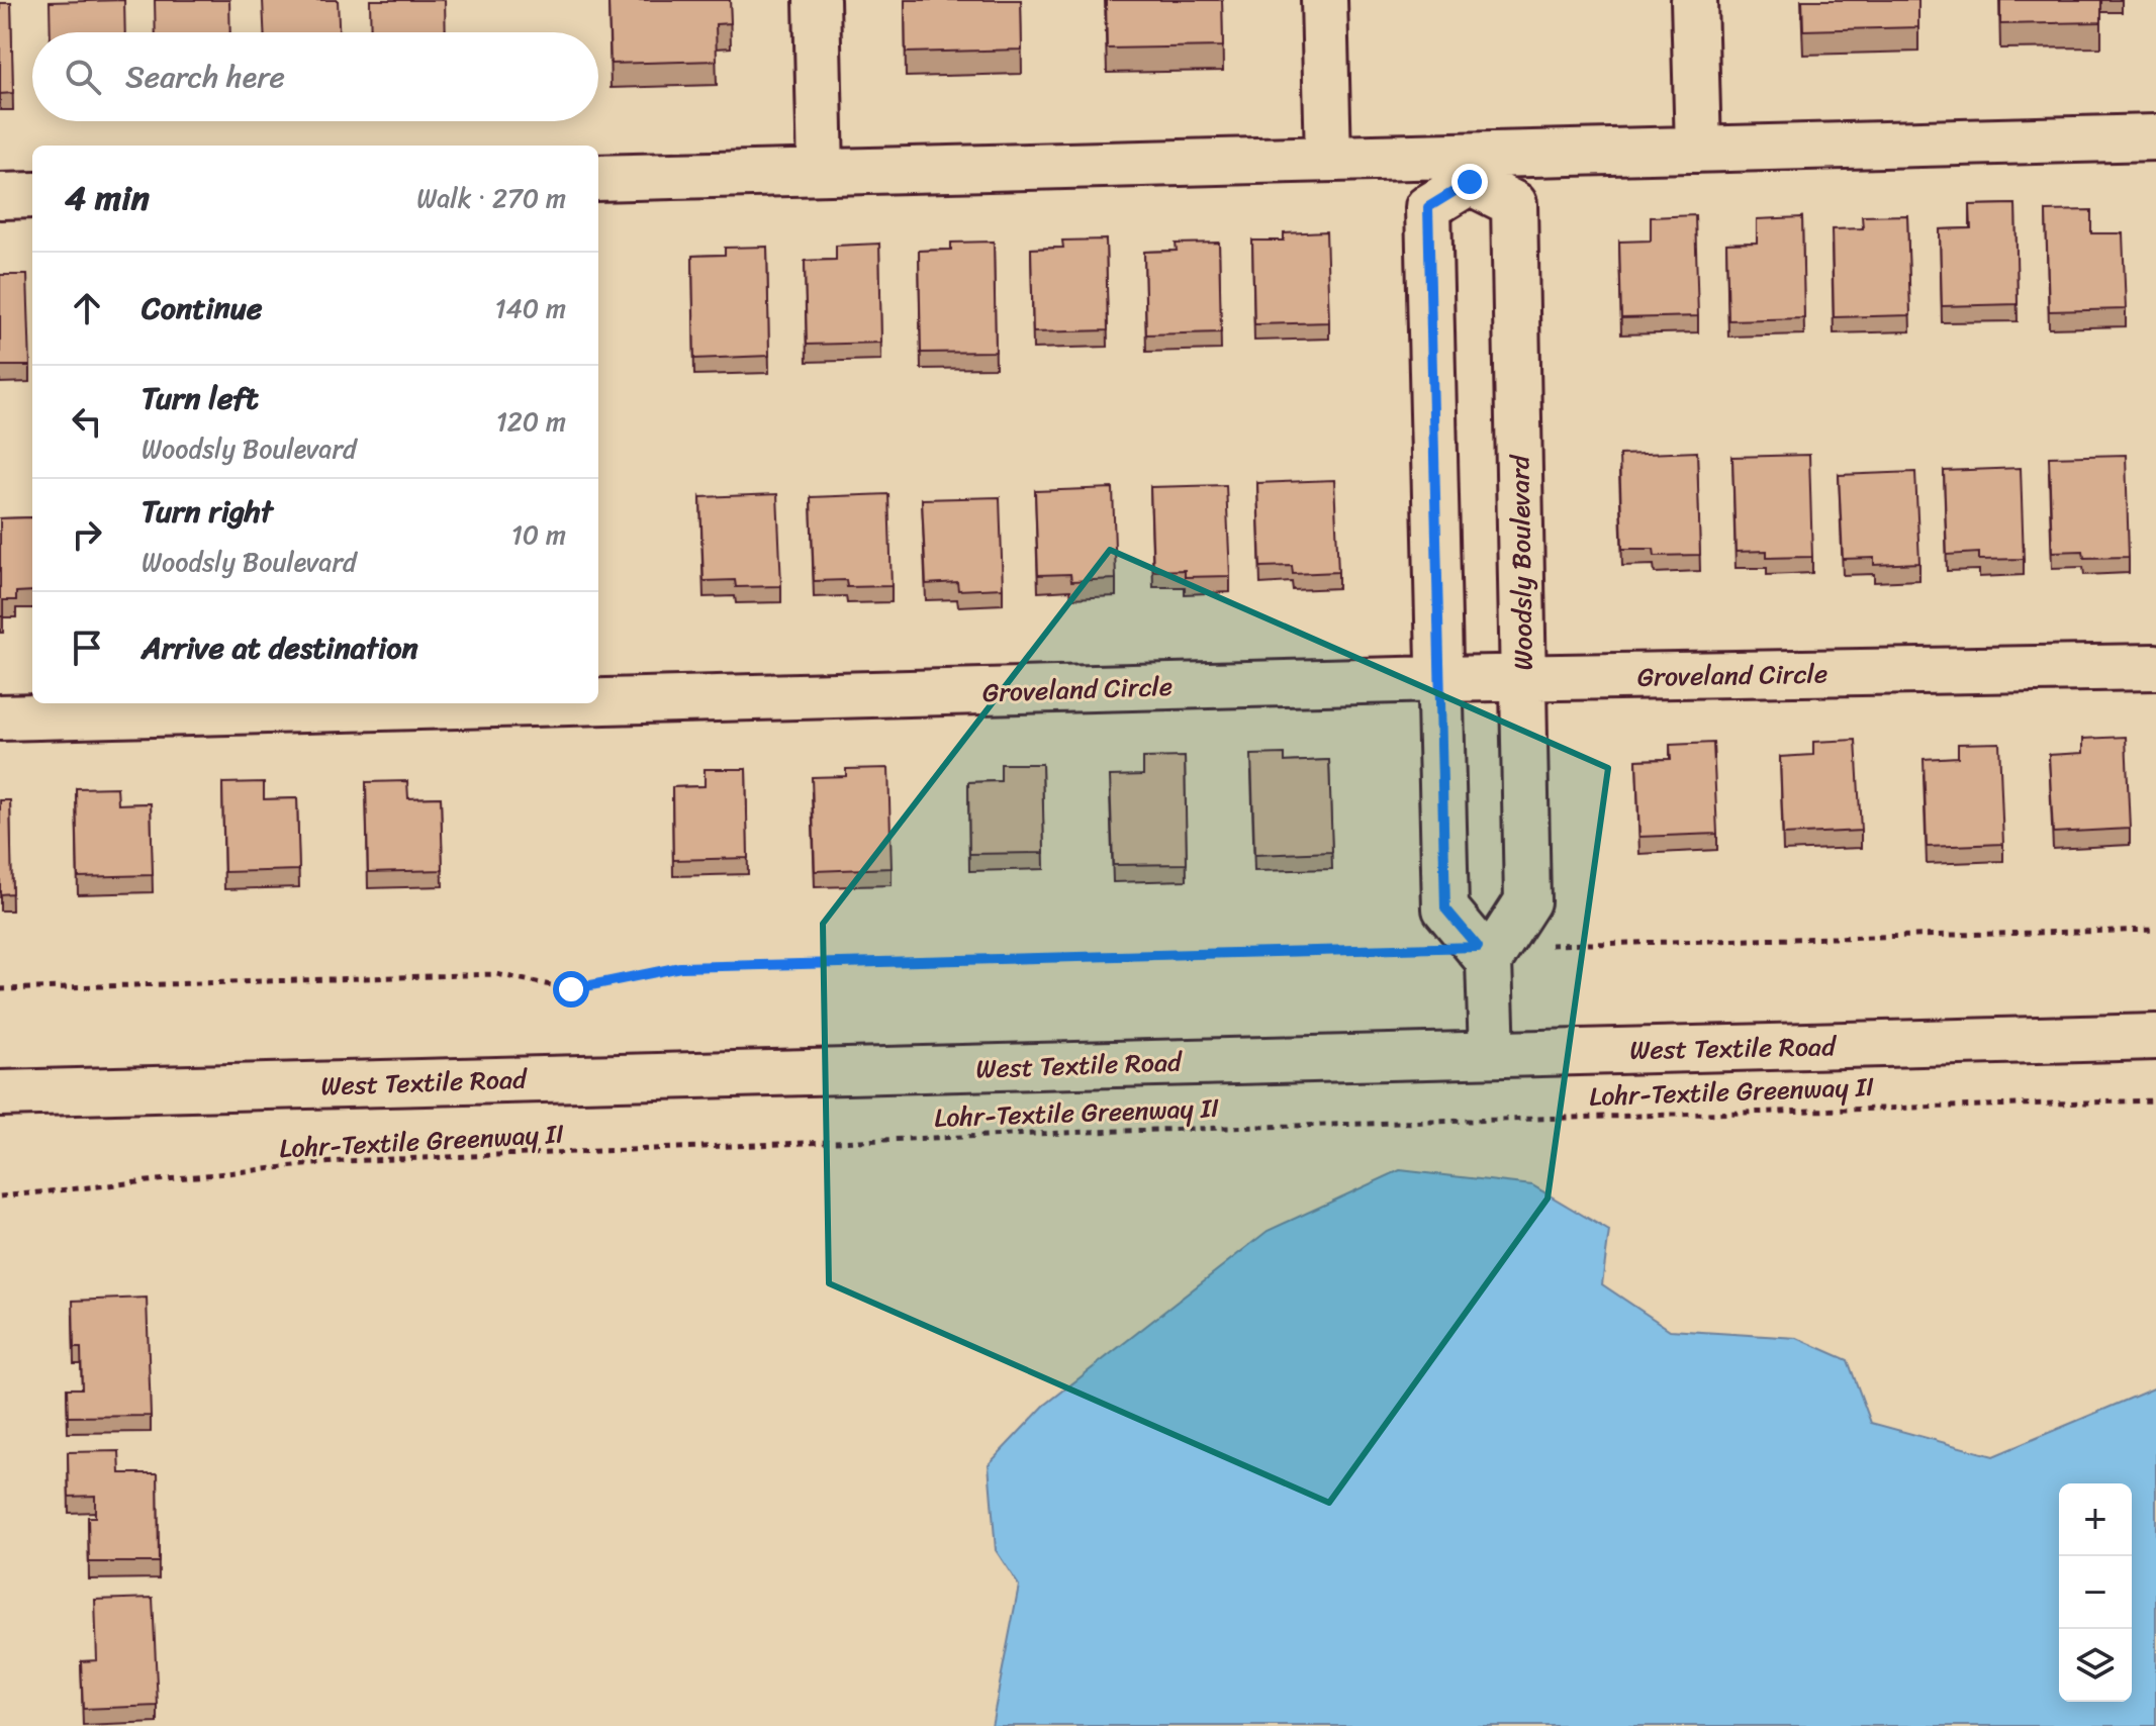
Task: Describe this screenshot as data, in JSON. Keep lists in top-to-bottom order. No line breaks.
{"streets":{"street":["Woodsly Boulevard","Groveland Circle","West Textile Road"],"path":["Lohr-Textile Greenway II"]},"crossings":[["Woodsly Boulevard","Groveland Circle"]],"page":{"search":"Search here","heading":["4 min","Walk · 270 m"],"list":[["Continue","140 m"],["Turn left","Woodsly Boulevard","120 m"],["Turn right","Woodsly Boulevard","10 m"],"Arrive at destination"],"map_buttons":["+","−"]}}
